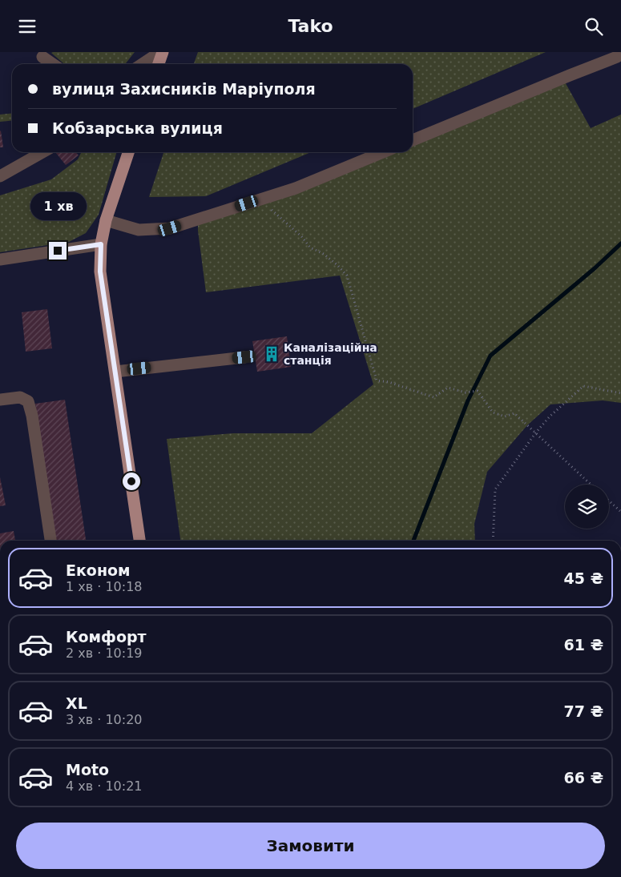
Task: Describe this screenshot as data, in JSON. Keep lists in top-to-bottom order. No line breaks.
{"places":{"building":["Каналізаційна станція"]},"page":{"header":"Tako","banner":["вулиця Захисників Маріуполя","Кобзарська вулиця"],"bubble":"1 хв","list":[{"name":"Економ","note":"1 хв · 10:18","value":"45 ₴"},{"name":"Комфорт","note":"2 хв · 10:19","value":"61 ₴"},{"name":"XL","note":"3 хв · 10:20","value":"77 ₴"},{"name":"Moto","note":"4 хв · 10:21","value":"66 ₴"}],"buttons":"Замовити"}}
